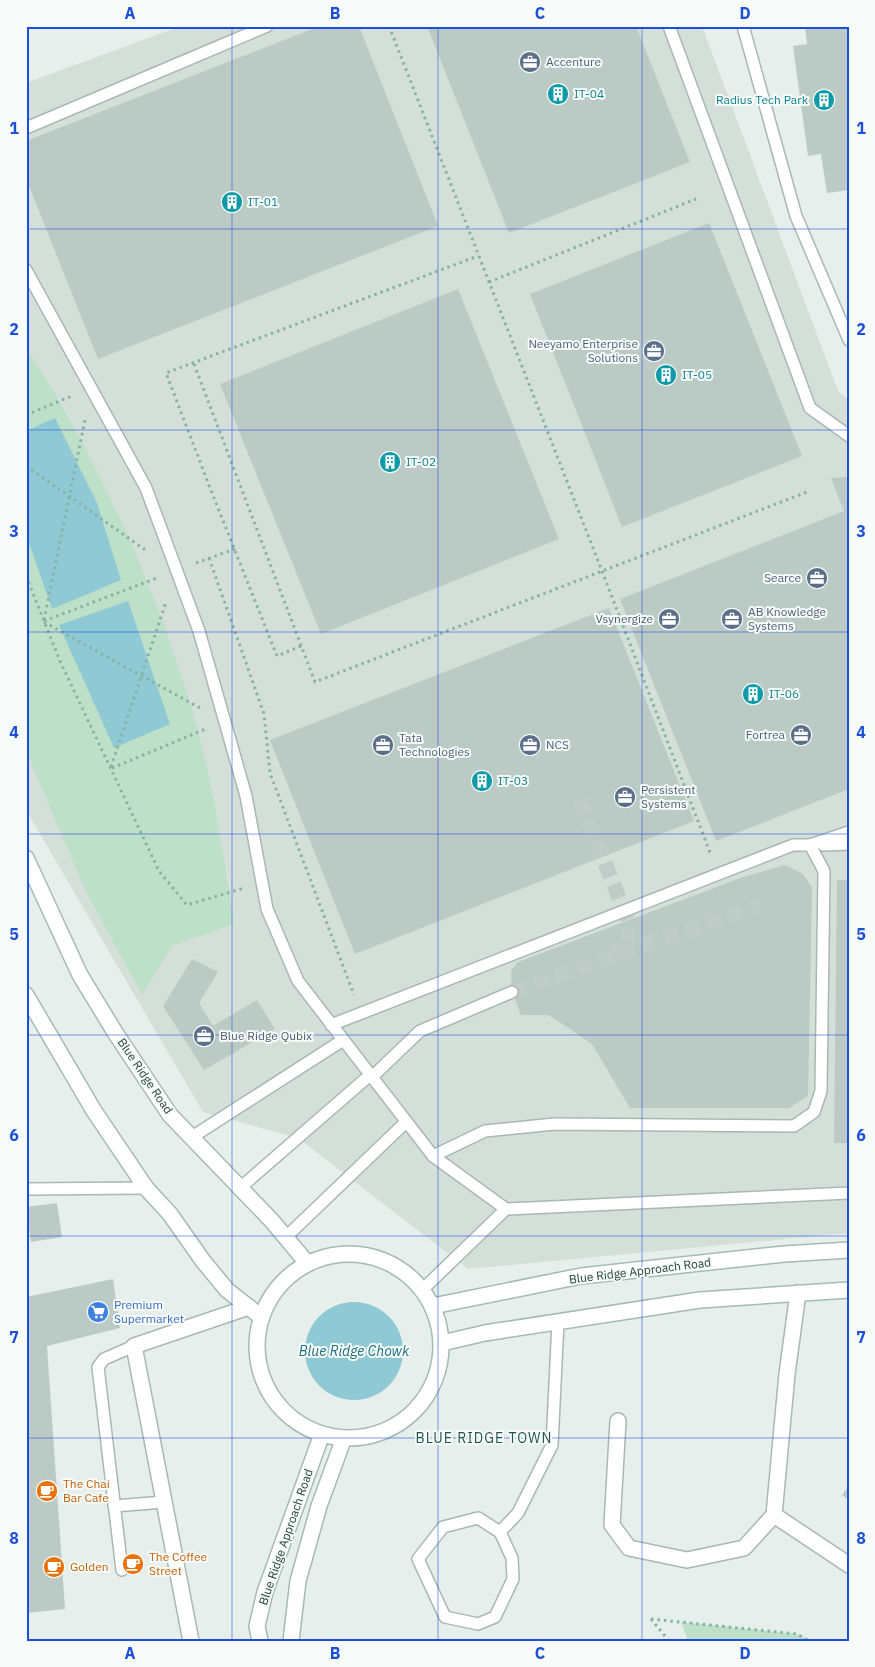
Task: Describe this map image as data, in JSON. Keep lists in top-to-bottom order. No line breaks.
{"streets":{"street":["Blue Ridge Road","Blue Ridge Approach Road"]},"districts":["BLUE RIDGE TOWN"],"water":["Blue Ridge Chowk"],"places":{"office":["Accenture","Neeyamo Enterprise Solutions","Searce","Vsynergize","AB Knowledge Systems","Fortrea","Tata Technologies","NCS","Persistent Systems","Blue Ridge Qubix"],"building":["IT-04","Radius Tech Park","IT-01","IT-05","IT-02","IT-06","IT-03"],"supermarket":["Premium Supermarket"],"cafe":["The Chai Bar Cafe","The Coffee Street","Golden"]},"grid":{"columns":["A","B","C","D"],"rows":["1","2","3","4","5","6","7","8"]}}
